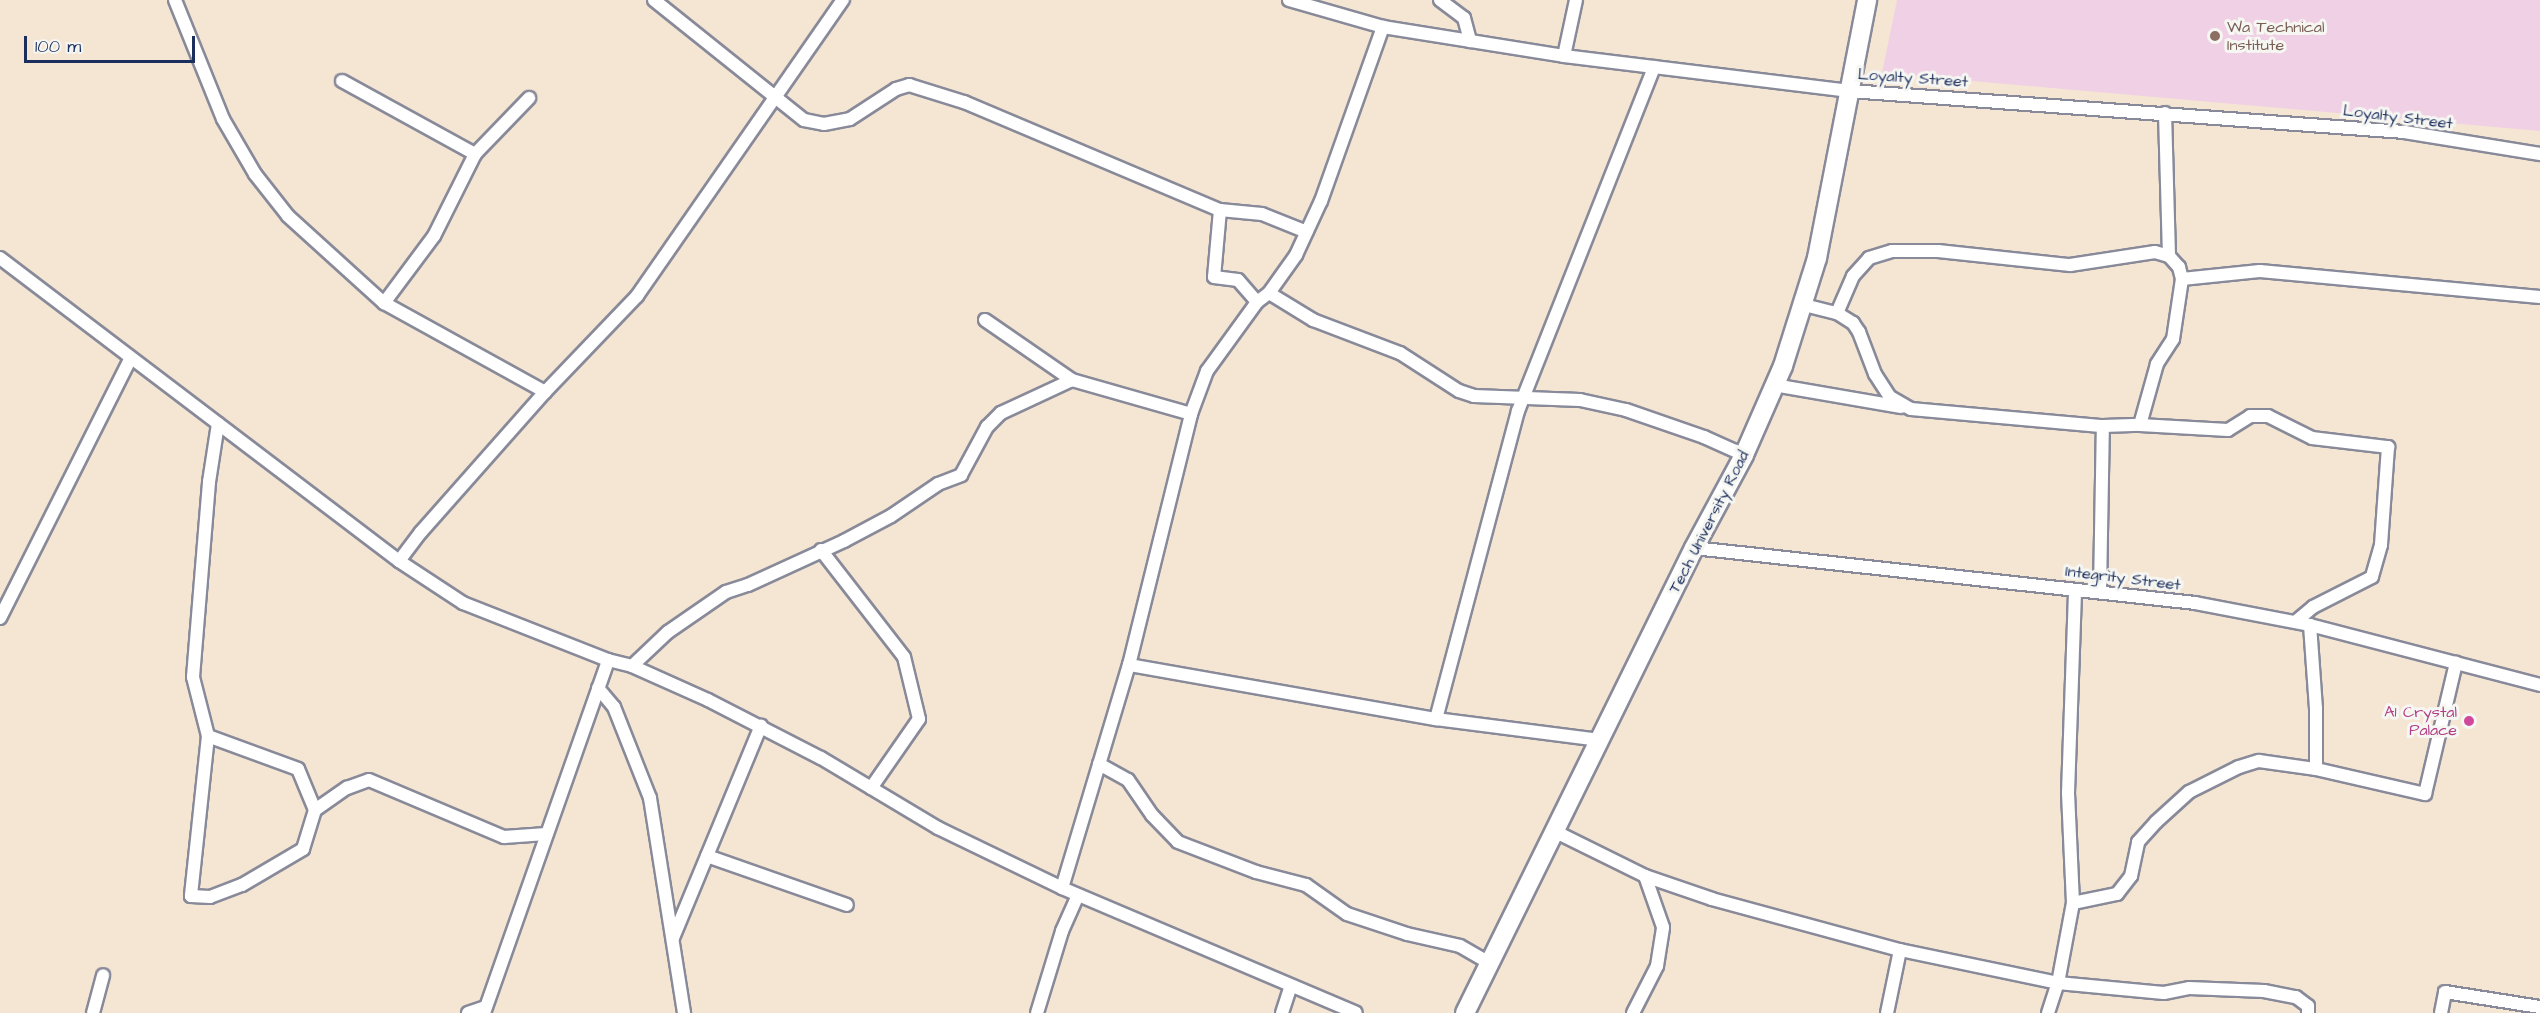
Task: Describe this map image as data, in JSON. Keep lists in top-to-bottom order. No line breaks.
{"streets":{"street":["Loyalty Street","Tech University Road","Integrity Street"]},"crossings":[["Loyalty Street","Tech University Road"],["Tech University Road","Integrity Street"]],"places":["Wa Technical Institute","A1 Crystal Palace"],"scale_bar":"100 m"}
